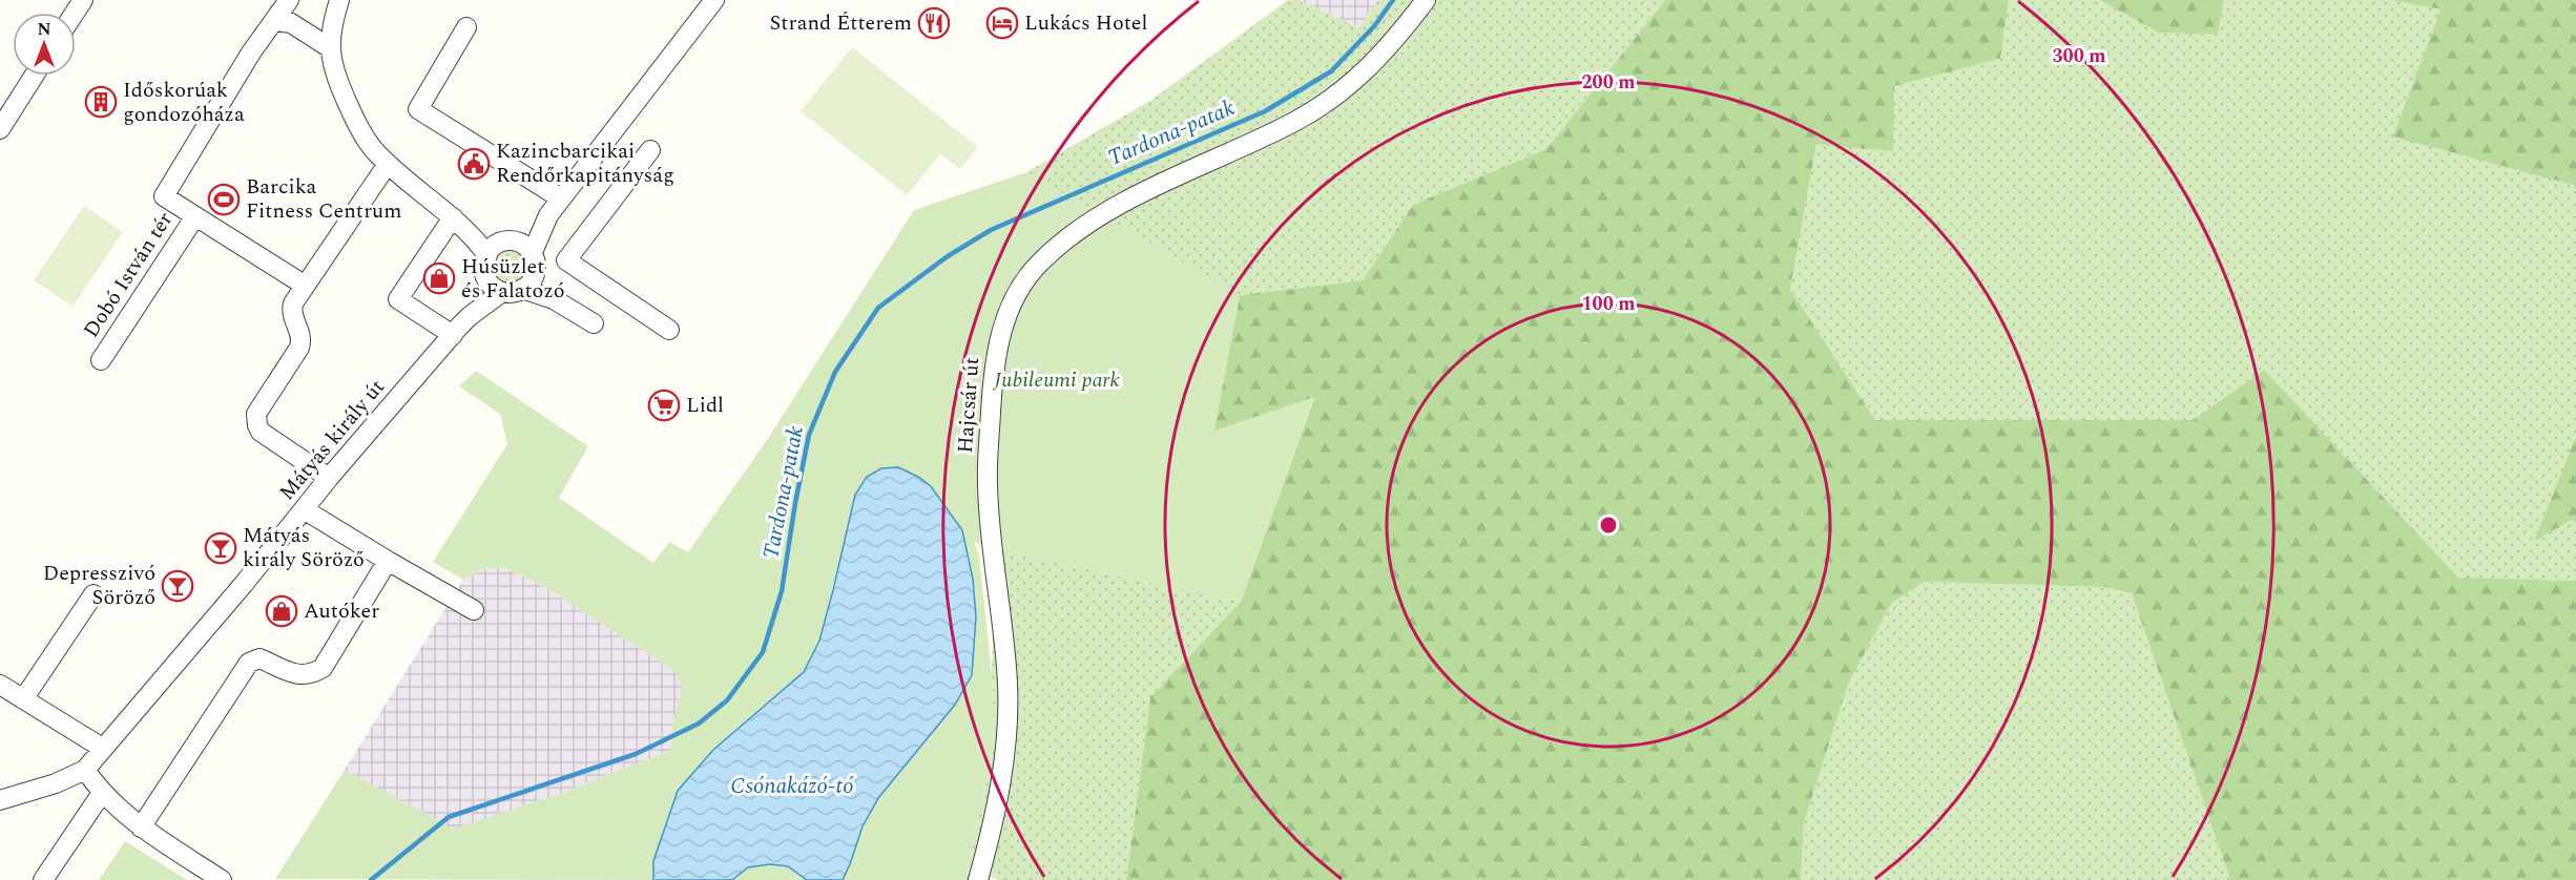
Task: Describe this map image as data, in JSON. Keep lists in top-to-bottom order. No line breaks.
{"streets":{"street":["Dobó István tér","Hajcsár út","Mátyás király út"]},"water":["Tardona-patak","Csónakázó-tó"],"parks":["Jubileumi park"],"places":{"restaurant":["Strand Étterem"],"hotel":["Lukács Hotel"],"building":["Időskorúak gondozóháza"],"public building":["Kazincbarcikai Rendőrkapitányság"],"sports":["Barcika Fitness Centrum"],"shop":["Húsüzlet és Falatozó","Autóker"],"supermarket":["Lidl"],"bar":["Mátyás király Söröző","Depresszivó Söröző"]},"north":"top","rings":["300 m","200 m","100 m"]}
